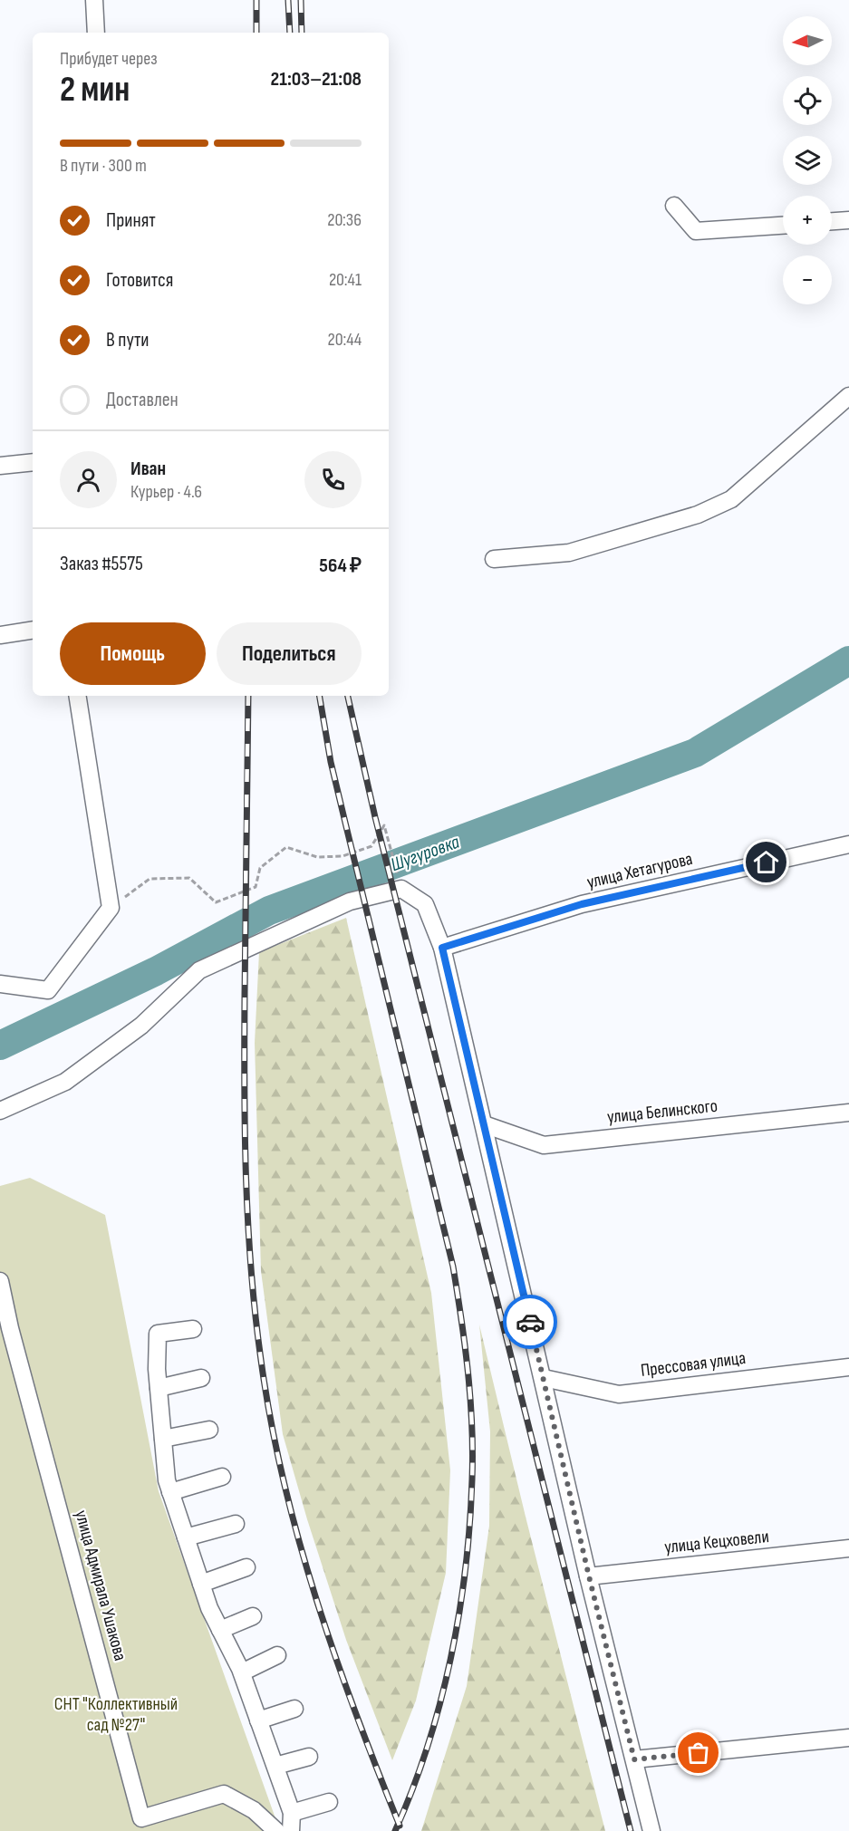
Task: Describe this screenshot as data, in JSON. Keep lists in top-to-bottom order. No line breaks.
{"streets":{"street":["улица Хетагурова","улица Белинского","Прессовая улица","улица Кецховели","улица Адмирала Ушакова"]},"water":["Шугуровка"],"parks":["СНТ \"Коллективный сад №27\""],"north":"left","page":{"map_buttons":["+","−"],"heading":["2 мин","Прибудет через","21:03–21:08"],"panel":["Иван","Курьер · 4.6","Заказ #5575","564 ₽"],"bar":"В пути · 300 m","list":[["Принят","20:36"],["Готовится","20:41"],["В пути","20:44"],"Доставлен"],"buttons":["Помощь","Поделиться"]}}
